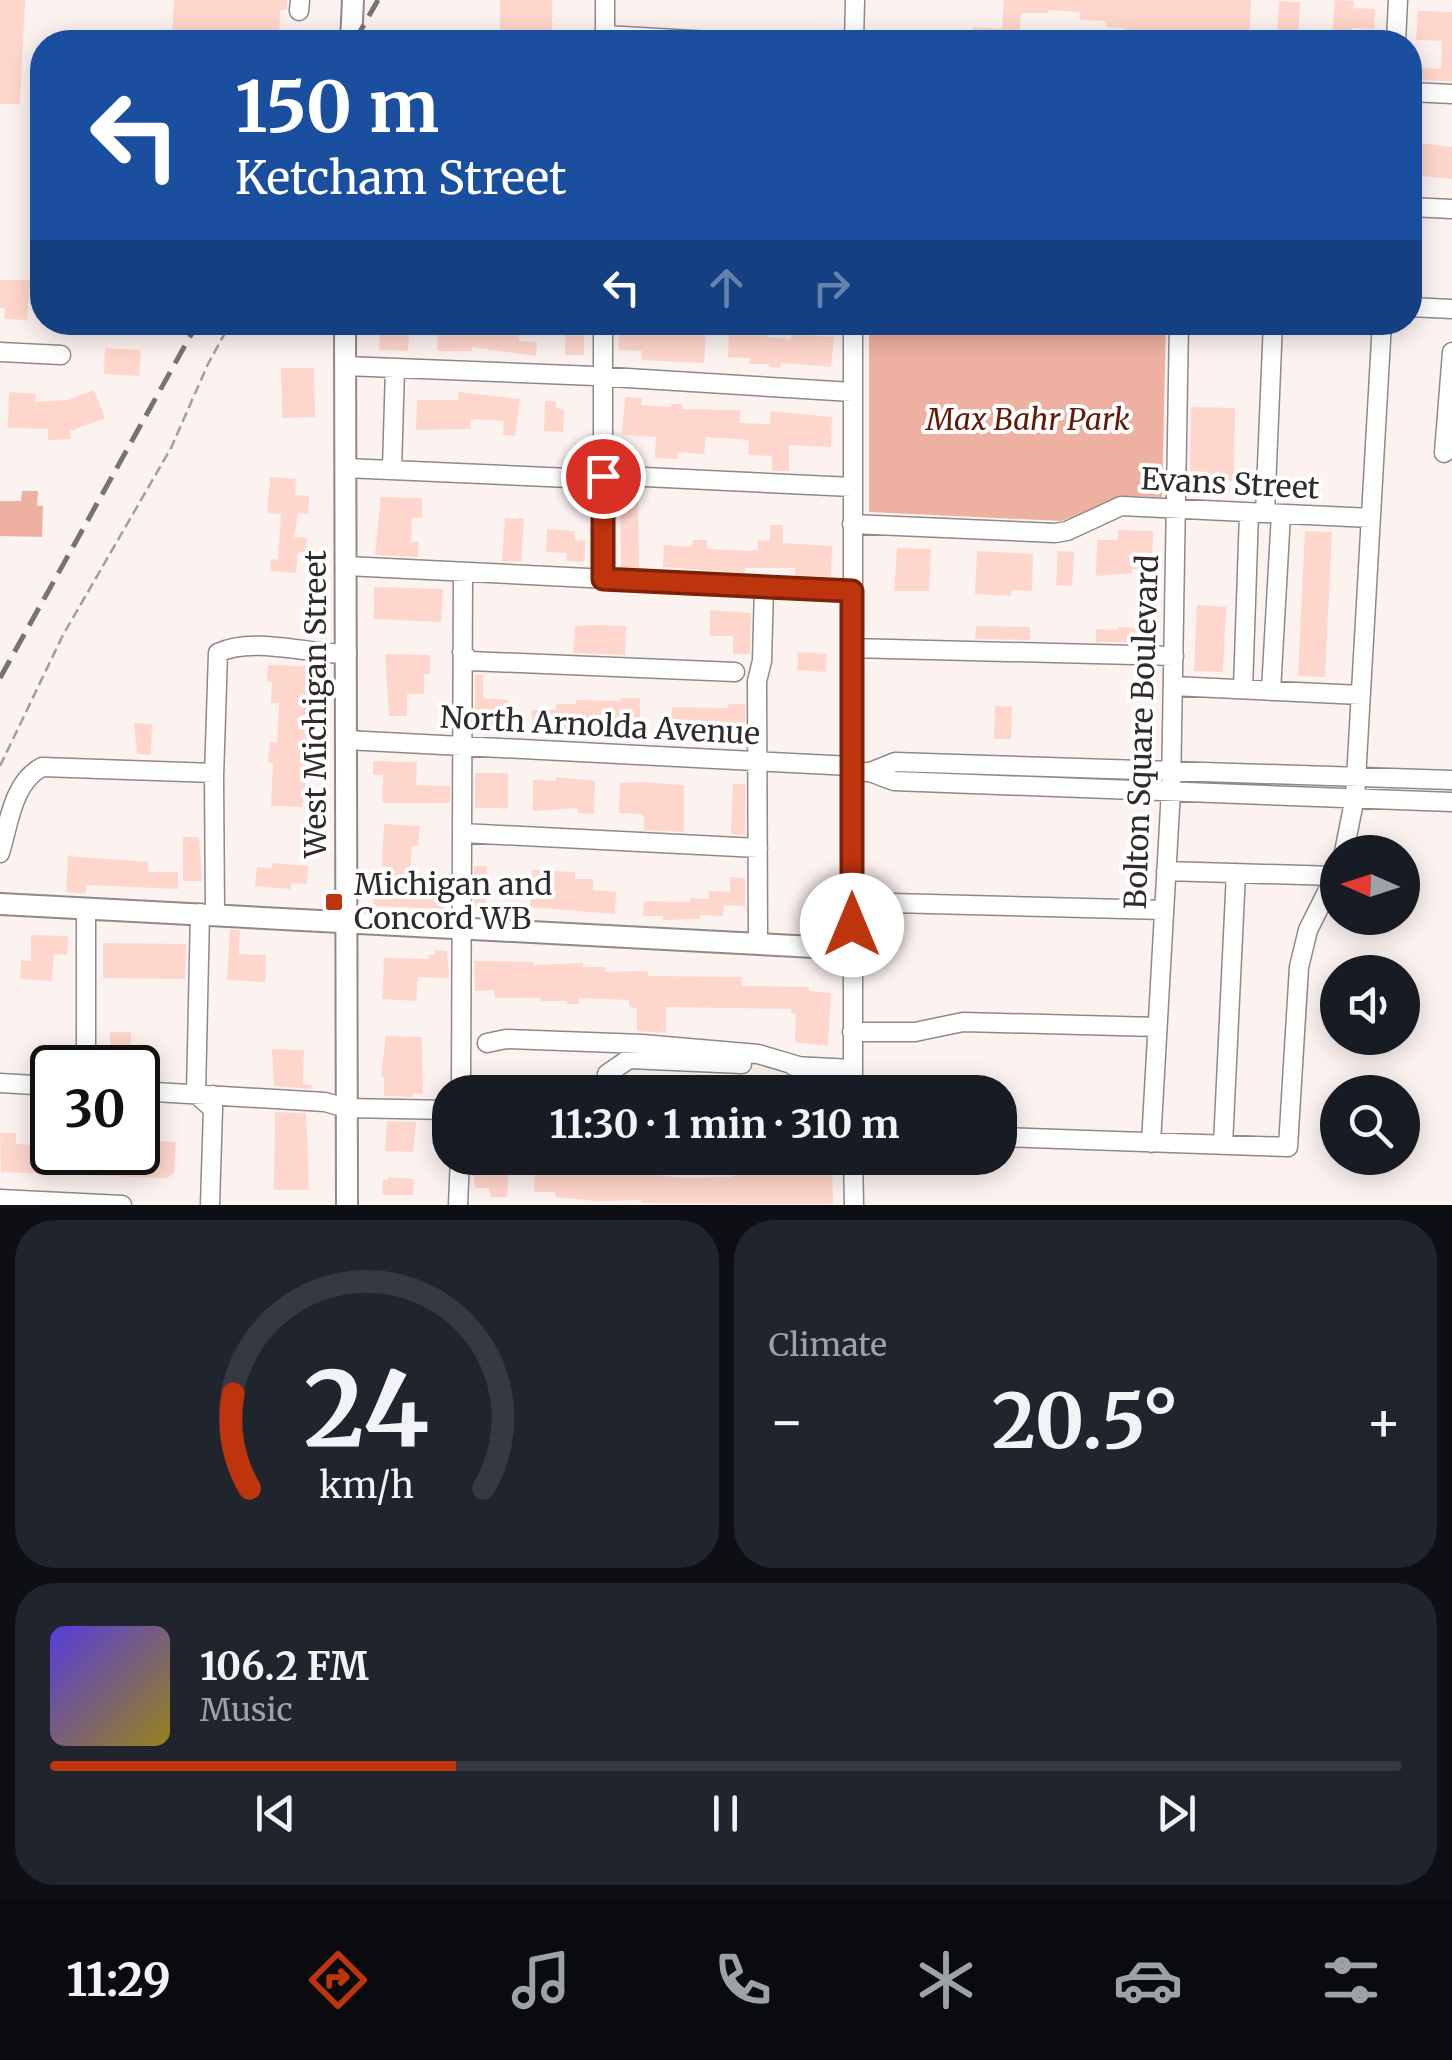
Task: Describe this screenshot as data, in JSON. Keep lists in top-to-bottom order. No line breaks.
{"streets":{"main road":["West Michigan Street"],"street":["Evans Street","North Arnolda Avenue","Bolton Square Boulevard"]},"crossings":[["Evans Street","Bolton Square Boulevard"],["West Michigan Street","North Arnolda Avenue"]],"parks":["Max Bahr Park"],"places":{"transit":["Michigan and Concord WB"]},"north":"left","page":{"turn":["150 m","Ketcham Street"],"limit":"30","trip":"11:30 · 1 min · 310 m","tile":"Climate","heat":["−","20.5°","+"],"song":["106.2 FM","Music"],"tabs":"11:29","gauge":["24","km/h"]}}
